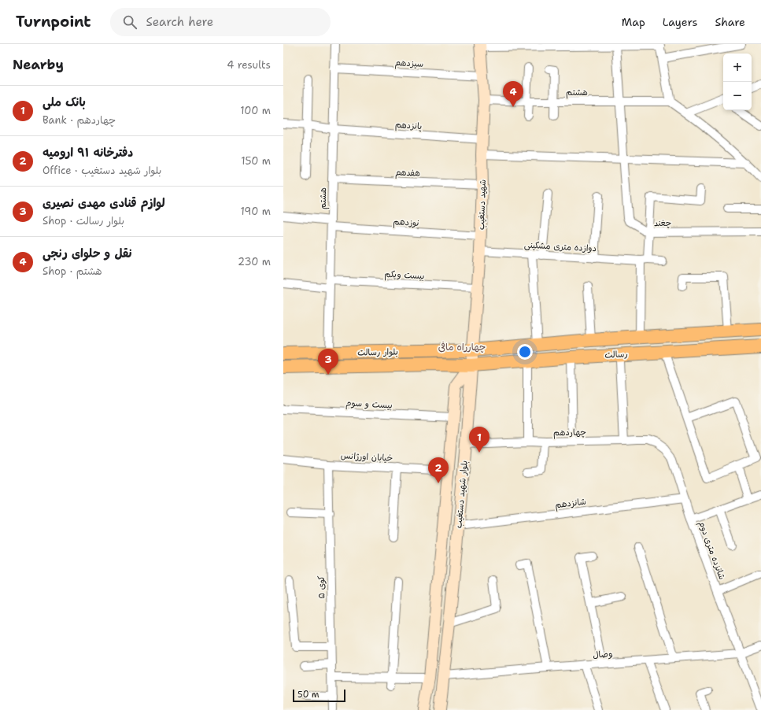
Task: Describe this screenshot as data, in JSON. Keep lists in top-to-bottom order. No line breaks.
{"streets":{"main road":["شهید دستغیب","بلوار رسالت","رسالت","بلوار شهید دستغیب"],"street":["سیزدهم","هشتم","پانزدهم","هفدهم","نوزدهم","چغند","دوازده متری مشکینی","بیست ویکم","بیست و سوم","چهاردهم","خیابان اورژانس","شانزدهم","شانزده متری دوم","کوی ۵","وصال"]},"crossings":[["سیزدهم","هشتم"],["سیزدهم","شهید دستغیب"],["هشتم","پانزدهم"],["هشتم","هفدهم"],["هشتم","شهید دستغیب"],["هشتم","نوزدهم"],["هشتم","بیست ویکم"],["هشتم","بلوار رسالت"],["پانزدهم","شهید دستغیب"],["هفدهم","شهید دستغیب"],["شهید دستغیب","نوزدهم"],["شهید دستغیب","دوازده متری مشکینی"],["شهید دستغیب","بیست ویکم"],["شهید دستغیب","بلوار رسالت"],["شهید دستغیب","رسالت"],["شهید دستغیب","بلوار شهید دستغیب"],["بلوار رسالت","رسالت"],["بلوار رسالت","بلوار شهید دستغیب"],["رسالت","بلوار شهید دستغیب"],["بیست و سوم","بلوار شهید دستغیب"],["چهاردهم","بلوار شهید دستغیب"],["چهاردهم","شانزده متری دوم"],["خیابان اورژانس","بلوار شهید دستغیب"],["خیابان اورژانس","کوی ۵"],["بلوار شهید دستغیب","شانزدهم"],["بلوار شهید دستغیب","وصال"],["شانزدهم","شانزده متری دوم"],["شانزده متری دوم","وصال"]],"districts":["چهارراه مافی"],"scale_bar":"50 m","page":{"header":"Turnpoint","search":"Search here","nav":["Map","Layers","Share"],"heading":["Nearby","4 results"],"map_buttons":["+","−"],"pins":["4","3","1","2"],"list":[{"mark":"1","name":"بانک ملی","note":"Bank · چهاردهم","value":"100 m"},{"mark":"2","name":"دفترخانه ۹۱ ارومیه","note":"Office · بلوار شهید دستغیب","value":"150 m"},{"mark":"3","name":"لوازم قنادی مهدی نصیری","note":"Shop · بلوار رسالت","value":"190 m"},{"mark":"4","name":"نقل و حلوای رنجی","note":"Shop · هشتم","value":"230 m"}],"scale":"50 m"}}
